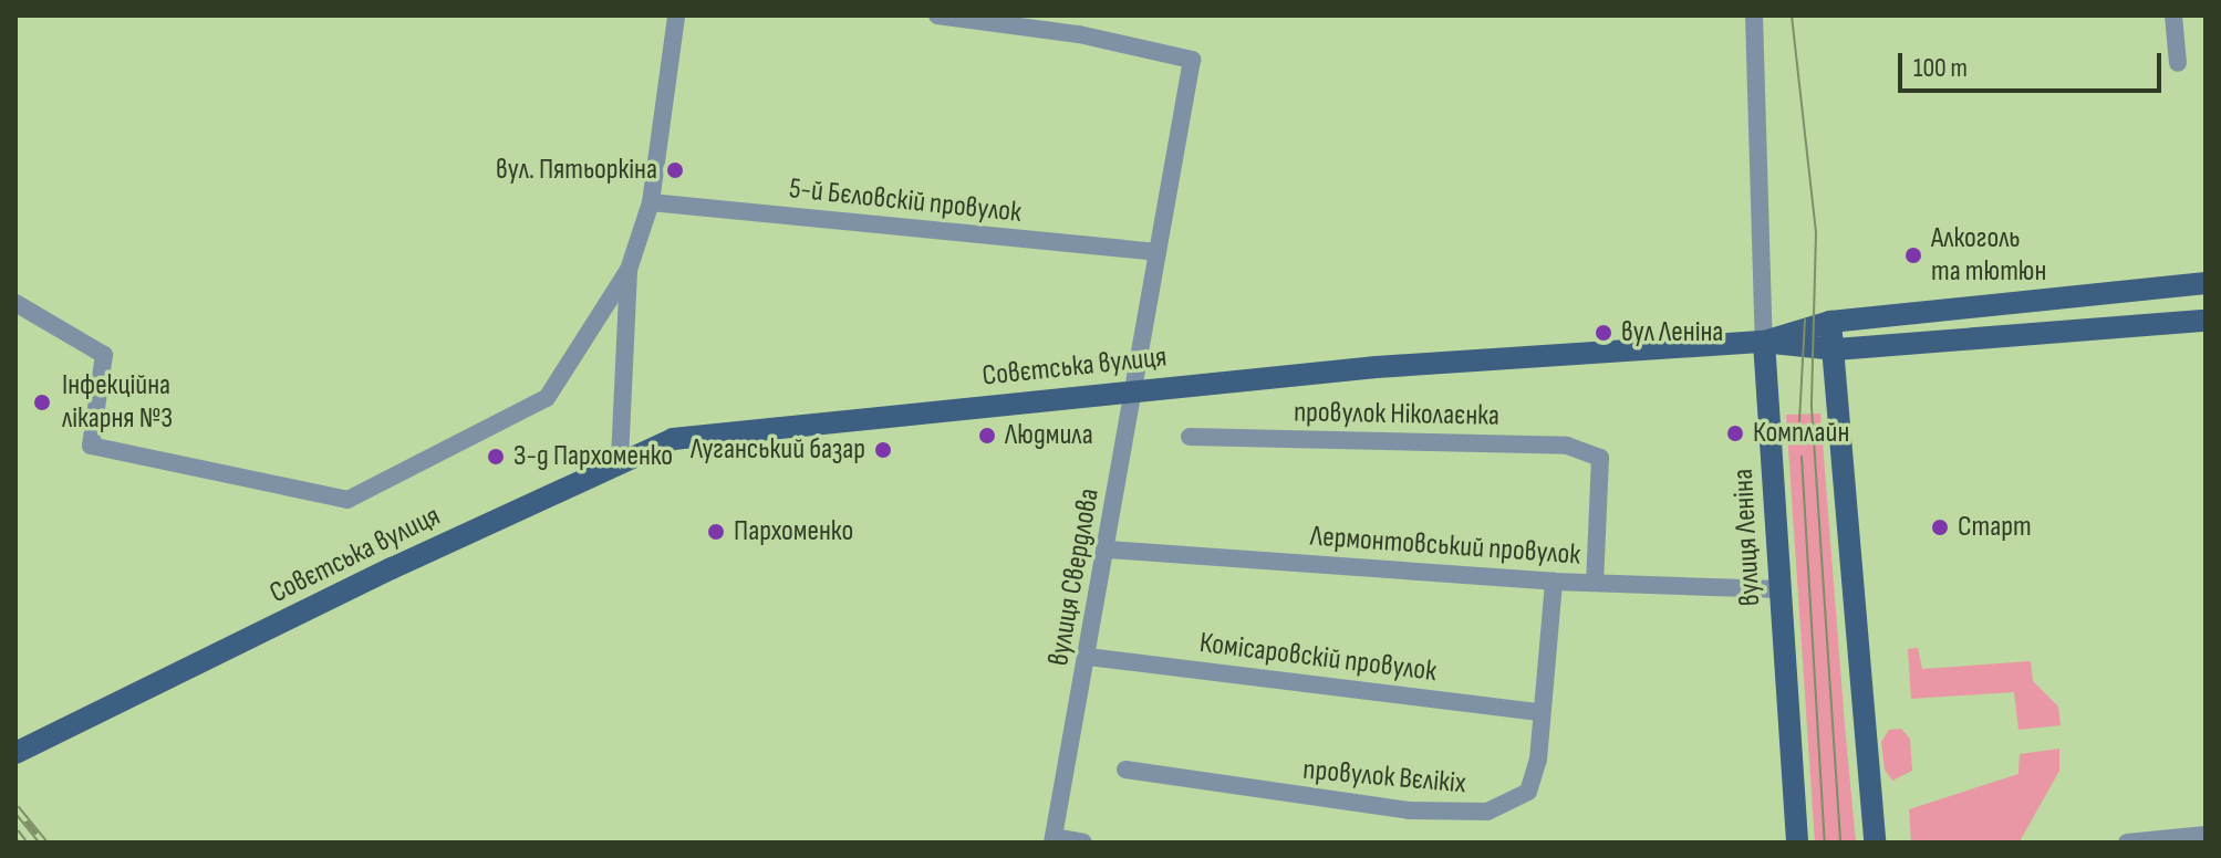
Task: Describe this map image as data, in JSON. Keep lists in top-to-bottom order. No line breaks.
{"streets":{"main road":["Совєтська вулиця","вулиця Леніна"],"street":["5-й Бєловскій провулок","провулок Ніколаєнка","Лермонтовський провулок","вулиця Свердлова","Комісаровскій провулок","провулок Вєлікіх"]},"crossings":[["5-й Бєловскій провулок","вулиця Свердлова"],["Совєтська вулиця","вулиця Леніна"],["Совєтська вулиця","вулиця Свердлова"],["провулок Ніколаєнка","Лермонтовський провулок"],["вулиця Леніна","Лермонтовський провулок"],["Лермонтовський провулок","вулиця Свердлова"],["Лермонтовський провулок","провулок Вєлікіх"],["вулиця Свердлова","Комісаровскій провулок"],["Комісаровскій провулок","провулок Вєлікіх"]],"places":["вул. Пятьоркіна","Алкоголь та тютюн","вул Леніна","Інфекційна лікарня №3","Комплайн","Людмила","Луганський базар","З-д Пархоменко","Старт","Пархоменко"],"scale_bar":"100 m"}
